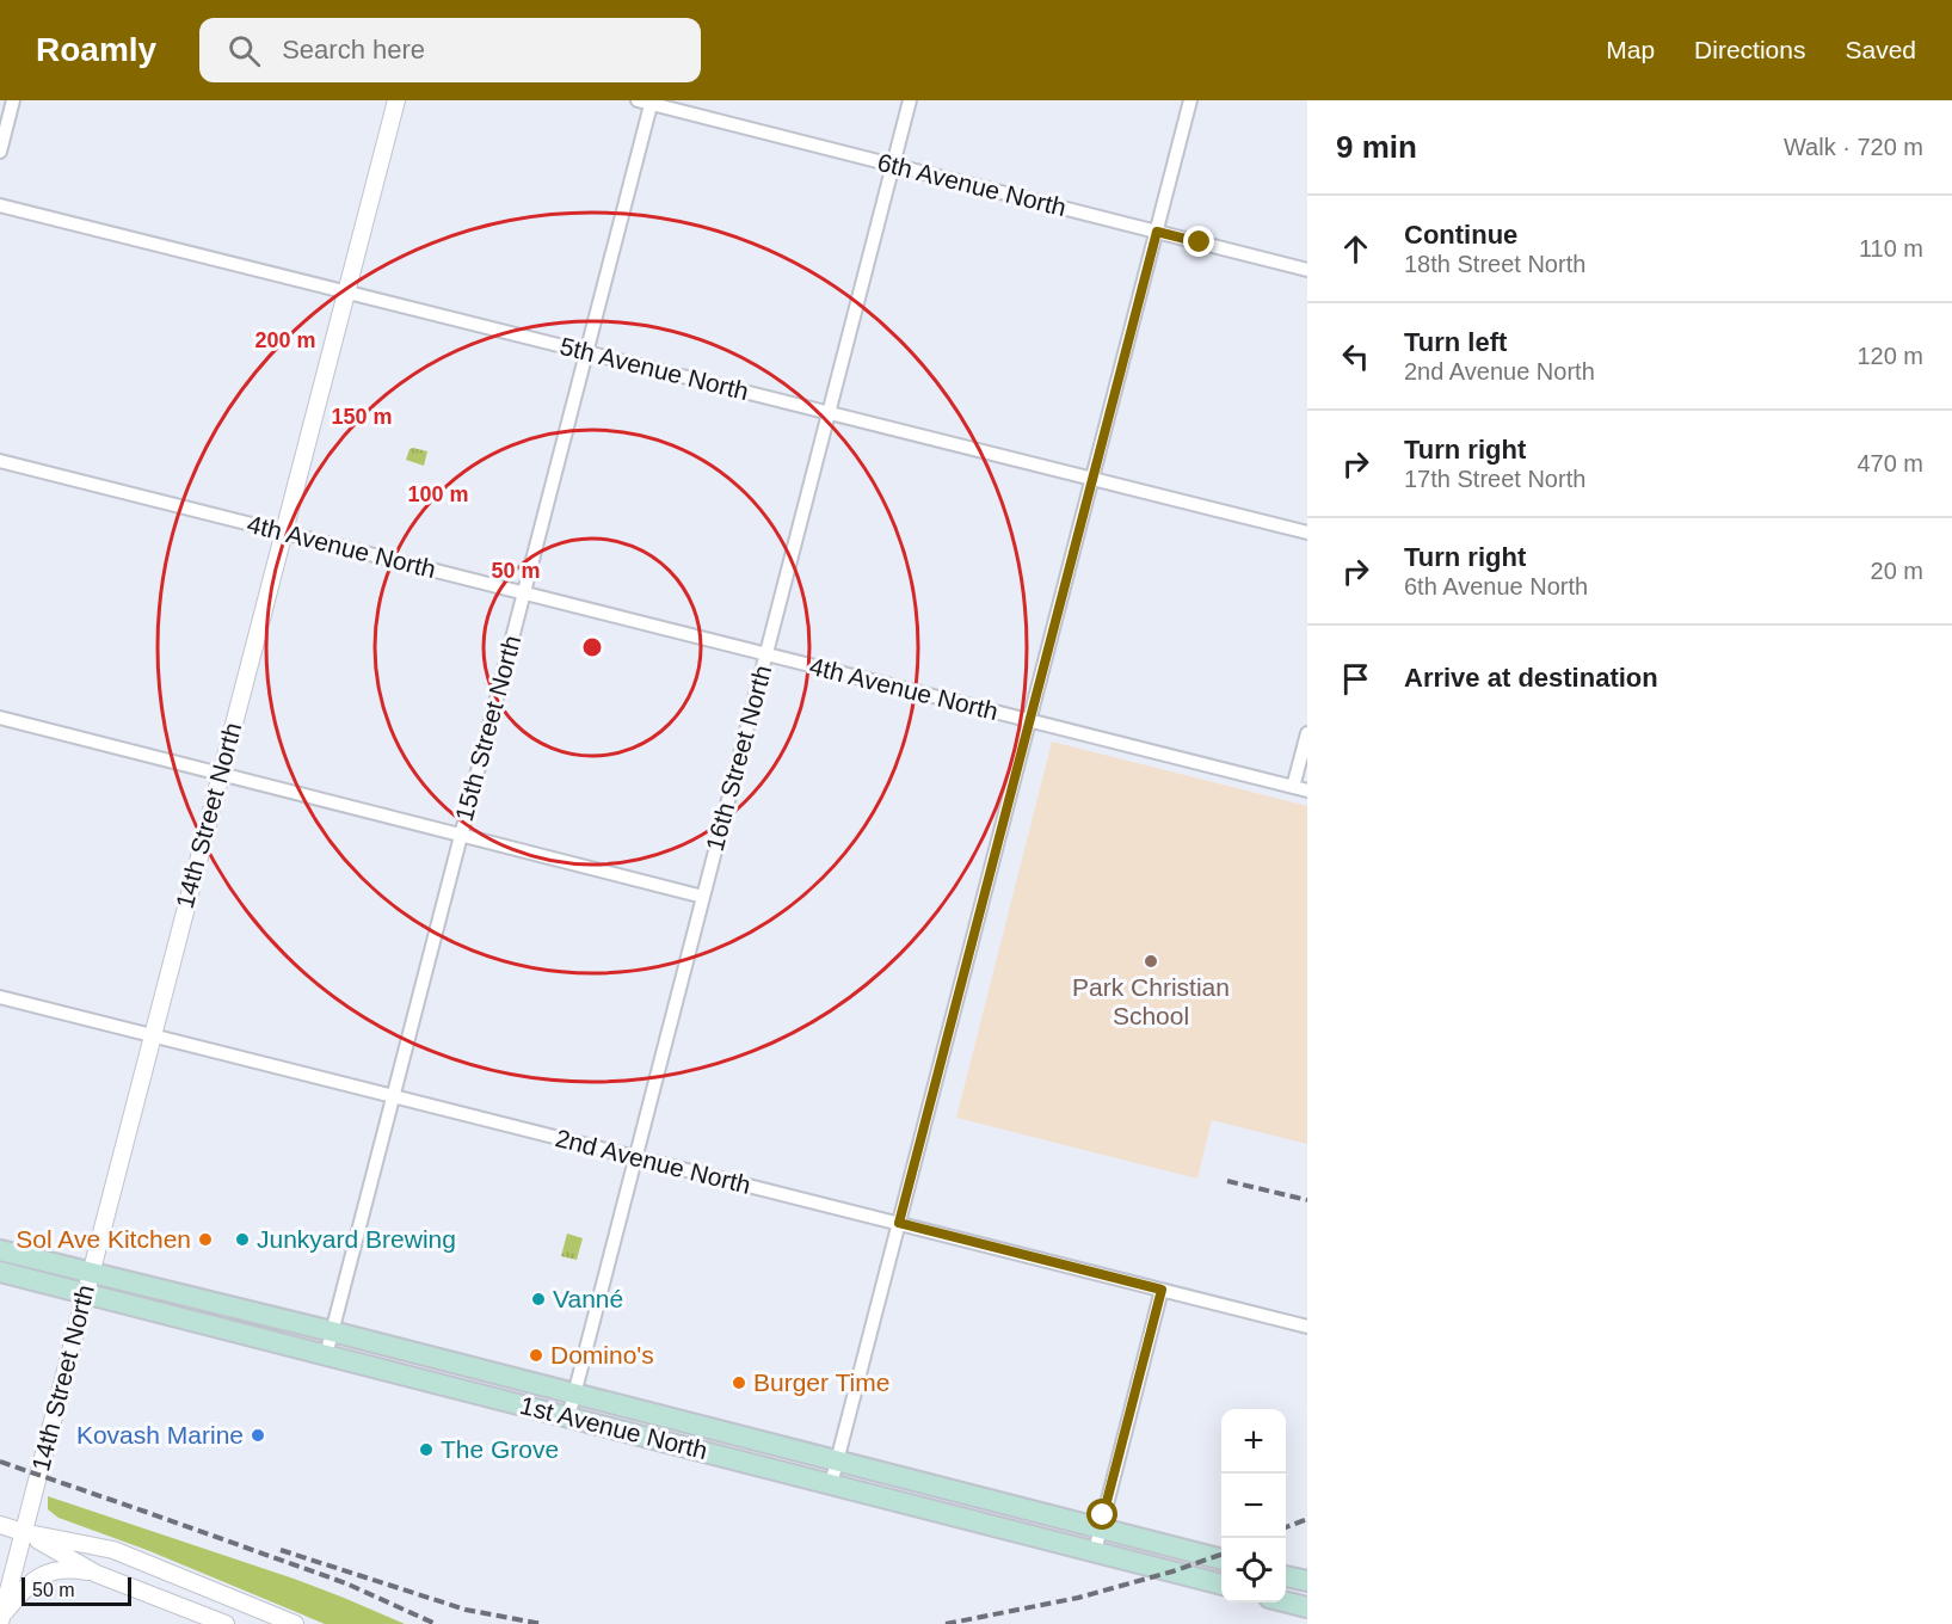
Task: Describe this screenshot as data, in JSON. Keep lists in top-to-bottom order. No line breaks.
{"streets":{"main road":["1st Avenue North"],"street":["6th Avenue North","5th Avenue North","4th Avenue North","15th Street North","16th Street North","14th Street North","2nd Avenue North"]},"crossings":[["6th Avenue North","15th Street North"],["6th Avenue North","16th Street North"],["5th Avenue North","15th Street North"],["5th Avenue North","16th Street North"],["5th Avenue North","14th Street North"],["4th Avenue North","15th Street North"],["4th Avenue North","16th Street North"],["4th Avenue North","14th Street North"],["15th Street North","2nd Avenue North"],["15th Street North","1st Avenue North"],["16th Street North","2nd Avenue North"],["16th Street North","1st Avenue North"],["14th Street North","2nd Avenue North"],["14th Street North","1st Avenue North"]],"places":["Park Christian School","Sol Ave Kitchen","Junkyard Brewing","Vanné","Domino's","Burger Time","Kovash Marine","The Grove"],"scale_bar":"50 m","page":{"header":"Roamly","search":"Search here","nav":["Map","Directions","Saved"],"heading":["9 min","Walk · 720 m"],"list":[["Continue","18th Street North","110 m"],["Turn left","2nd Avenue North","120 m"],["Turn right","17th Street North","470 m"],["Turn right","6th Avenue North","20 m"],"Arrive at destination"],"map_buttons":["+","−"],"scale":"50 m"},"rings":["200 m","150 m","100 m","50 m"]}
